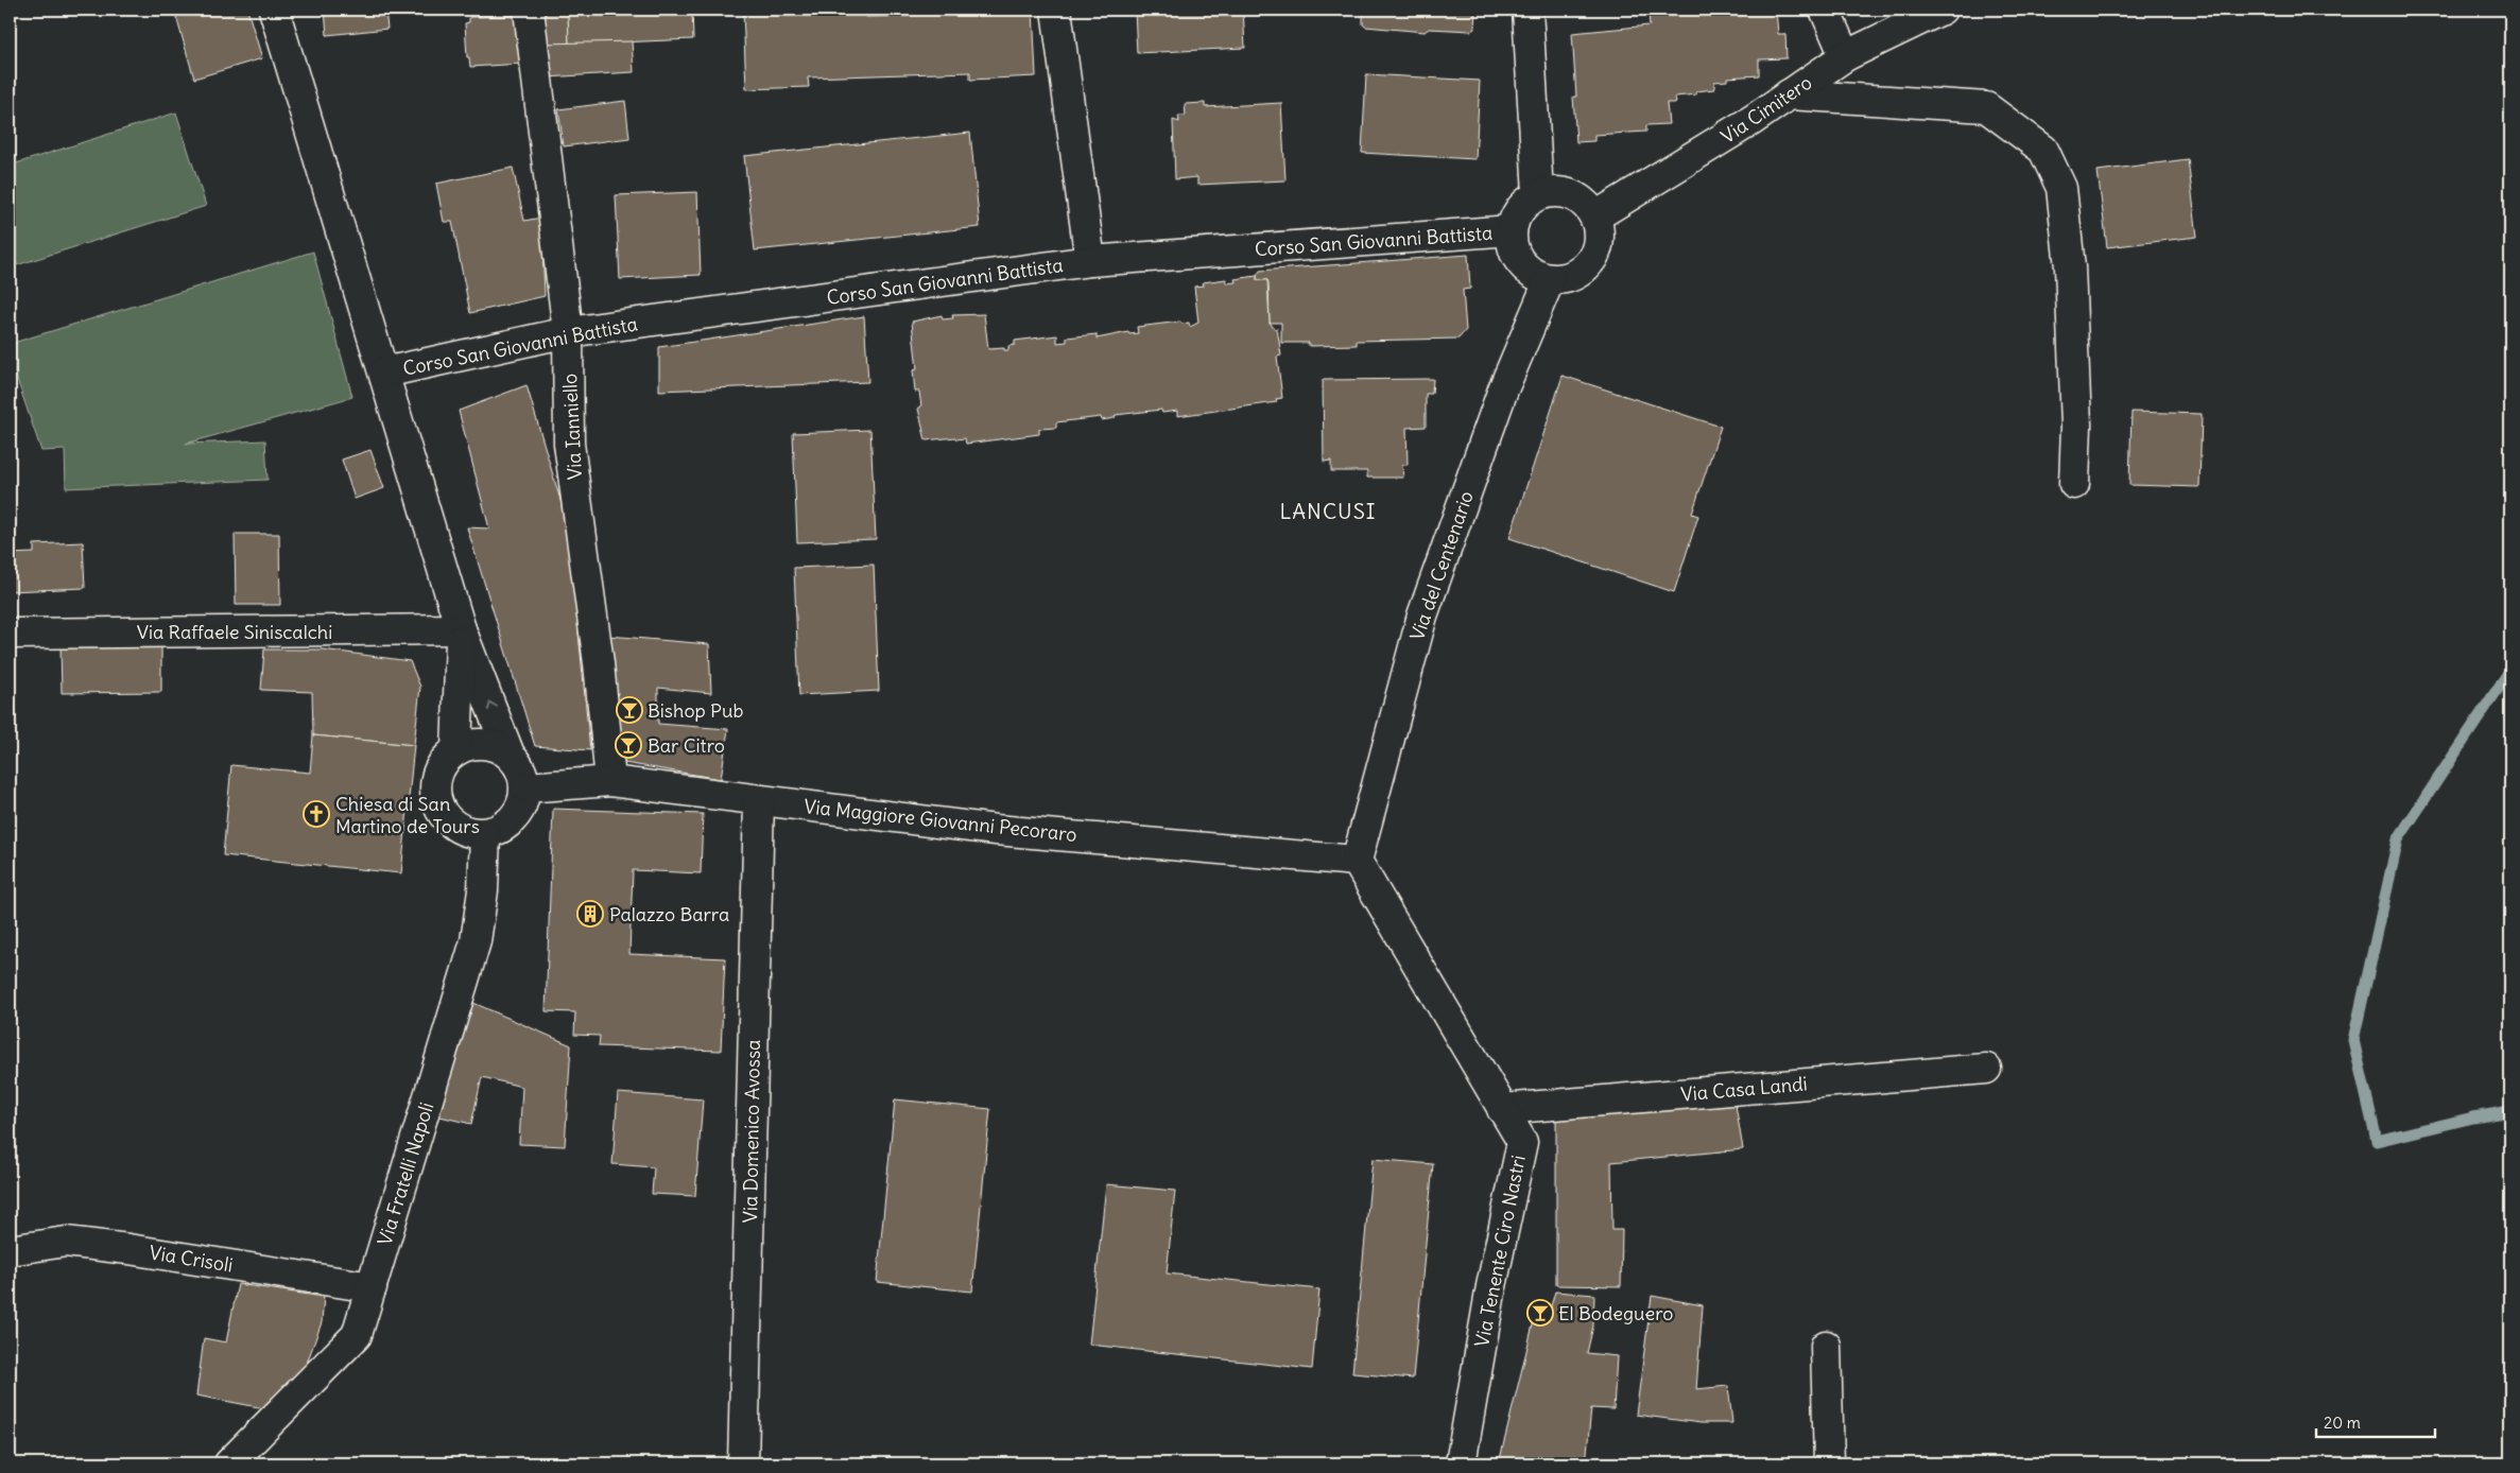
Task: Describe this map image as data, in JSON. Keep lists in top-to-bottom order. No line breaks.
{"streets":{"street":["Via Cimitero","Corso San Giovanni Battista","Via Ianniello","Via del Centenario","Via Raffaele Siniscalchi","Via Maggiore Giovanni Pecoraro","Via Casa Landi","Via Domenico Avossa","Via Fratelli Napoli","Via Tenente Ciro Nastri","Via Crisoli"]},"crossings":[["Via Cimitero","Corso San Giovanni Battista"],["Via Cimitero","Via del Centenario"],["Corso San Giovanni Battista","Via Ianniello"],["Corso San Giovanni Battista","Via del Centenario"],["Via Ianniello","Via Maggiore Giovanni Pecoraro"],["Via del Centenario","Via Maggiore Giovanni Pecoraro"],["Via del Centenario","Via Tenente Ciro Nastri"],["Via Maggiore Giovanni Pecoraro","Via Domenico Avossa"],["Via Maggiore Giovanni Pecoraro","Via Fratelli Napoli"],["Via Maggiore Giovanni Pecoraro","Via Tenente Ciro Nastri"],["Via Casa Landi","Via Tenente Ciro Nastri"],["Via Fratelli Napoli","Via Crisoli"]],"districts":["LANCUSI"],"places":{"bar":["Bishop Pub","Bar Citro","El Bodeguero"],"church":["Chiesa di San Martino de Tours"],"building":["Palazzo Barra"]},"scale_bar":"20 m"}
